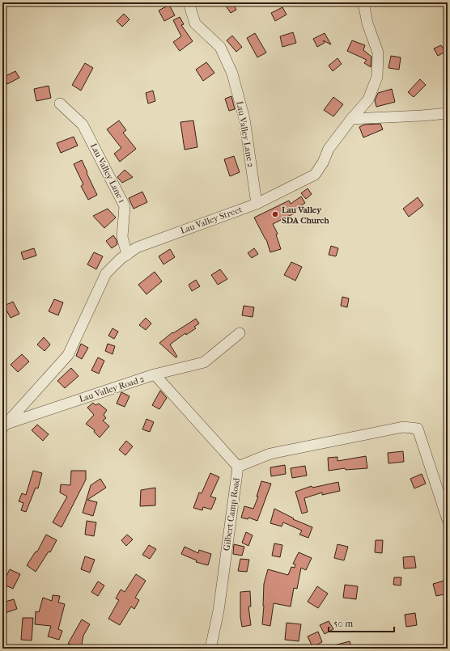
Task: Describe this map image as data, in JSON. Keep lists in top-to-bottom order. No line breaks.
{"streets":{"street":["Lau Valley Lane 2","Lau Valley Lane 1","Lau Valley Street","Lau Valley Road 2","Gilbert Camp Road"]},"crossings":[["Lau Valley Lane 2","Lau Valley Street"],["Lau Valley Lane 1","Lau Valley Street"],["Lau Valley Street","Lau Valley Road 2"],["Lau Valley Road 2","Gilbert Camp Road"]],"places":["Lau Valley SDA Church"],"scale_bar":"50 m"}
